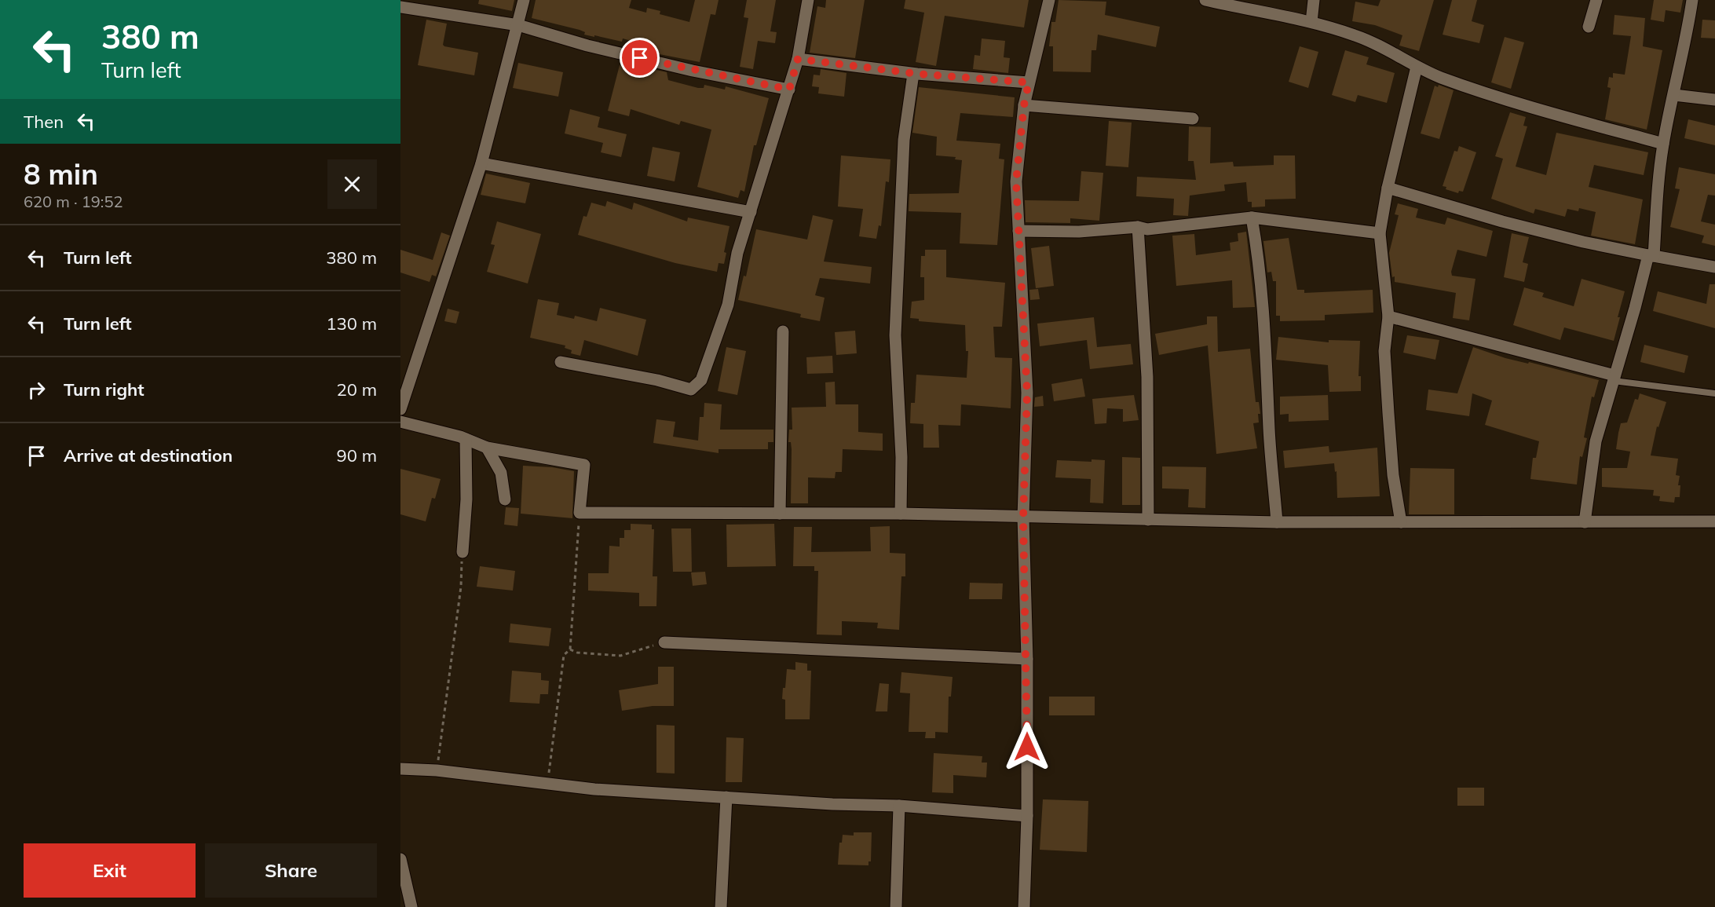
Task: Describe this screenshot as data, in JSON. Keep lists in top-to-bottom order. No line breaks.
{"page":{"turn":["380 m","Turn left"],"then":"Then","heading":["8 min","620 m · 19:52"],"list":[{"name":"Turn left","value":"380 m"},{"name":"Turn left","value":"130 m"},{"name":"Turn right","value":"20 m"},{"name":"Arrive at destination","value":"90 m"}],"buttons":["Exit","Share"]}}
